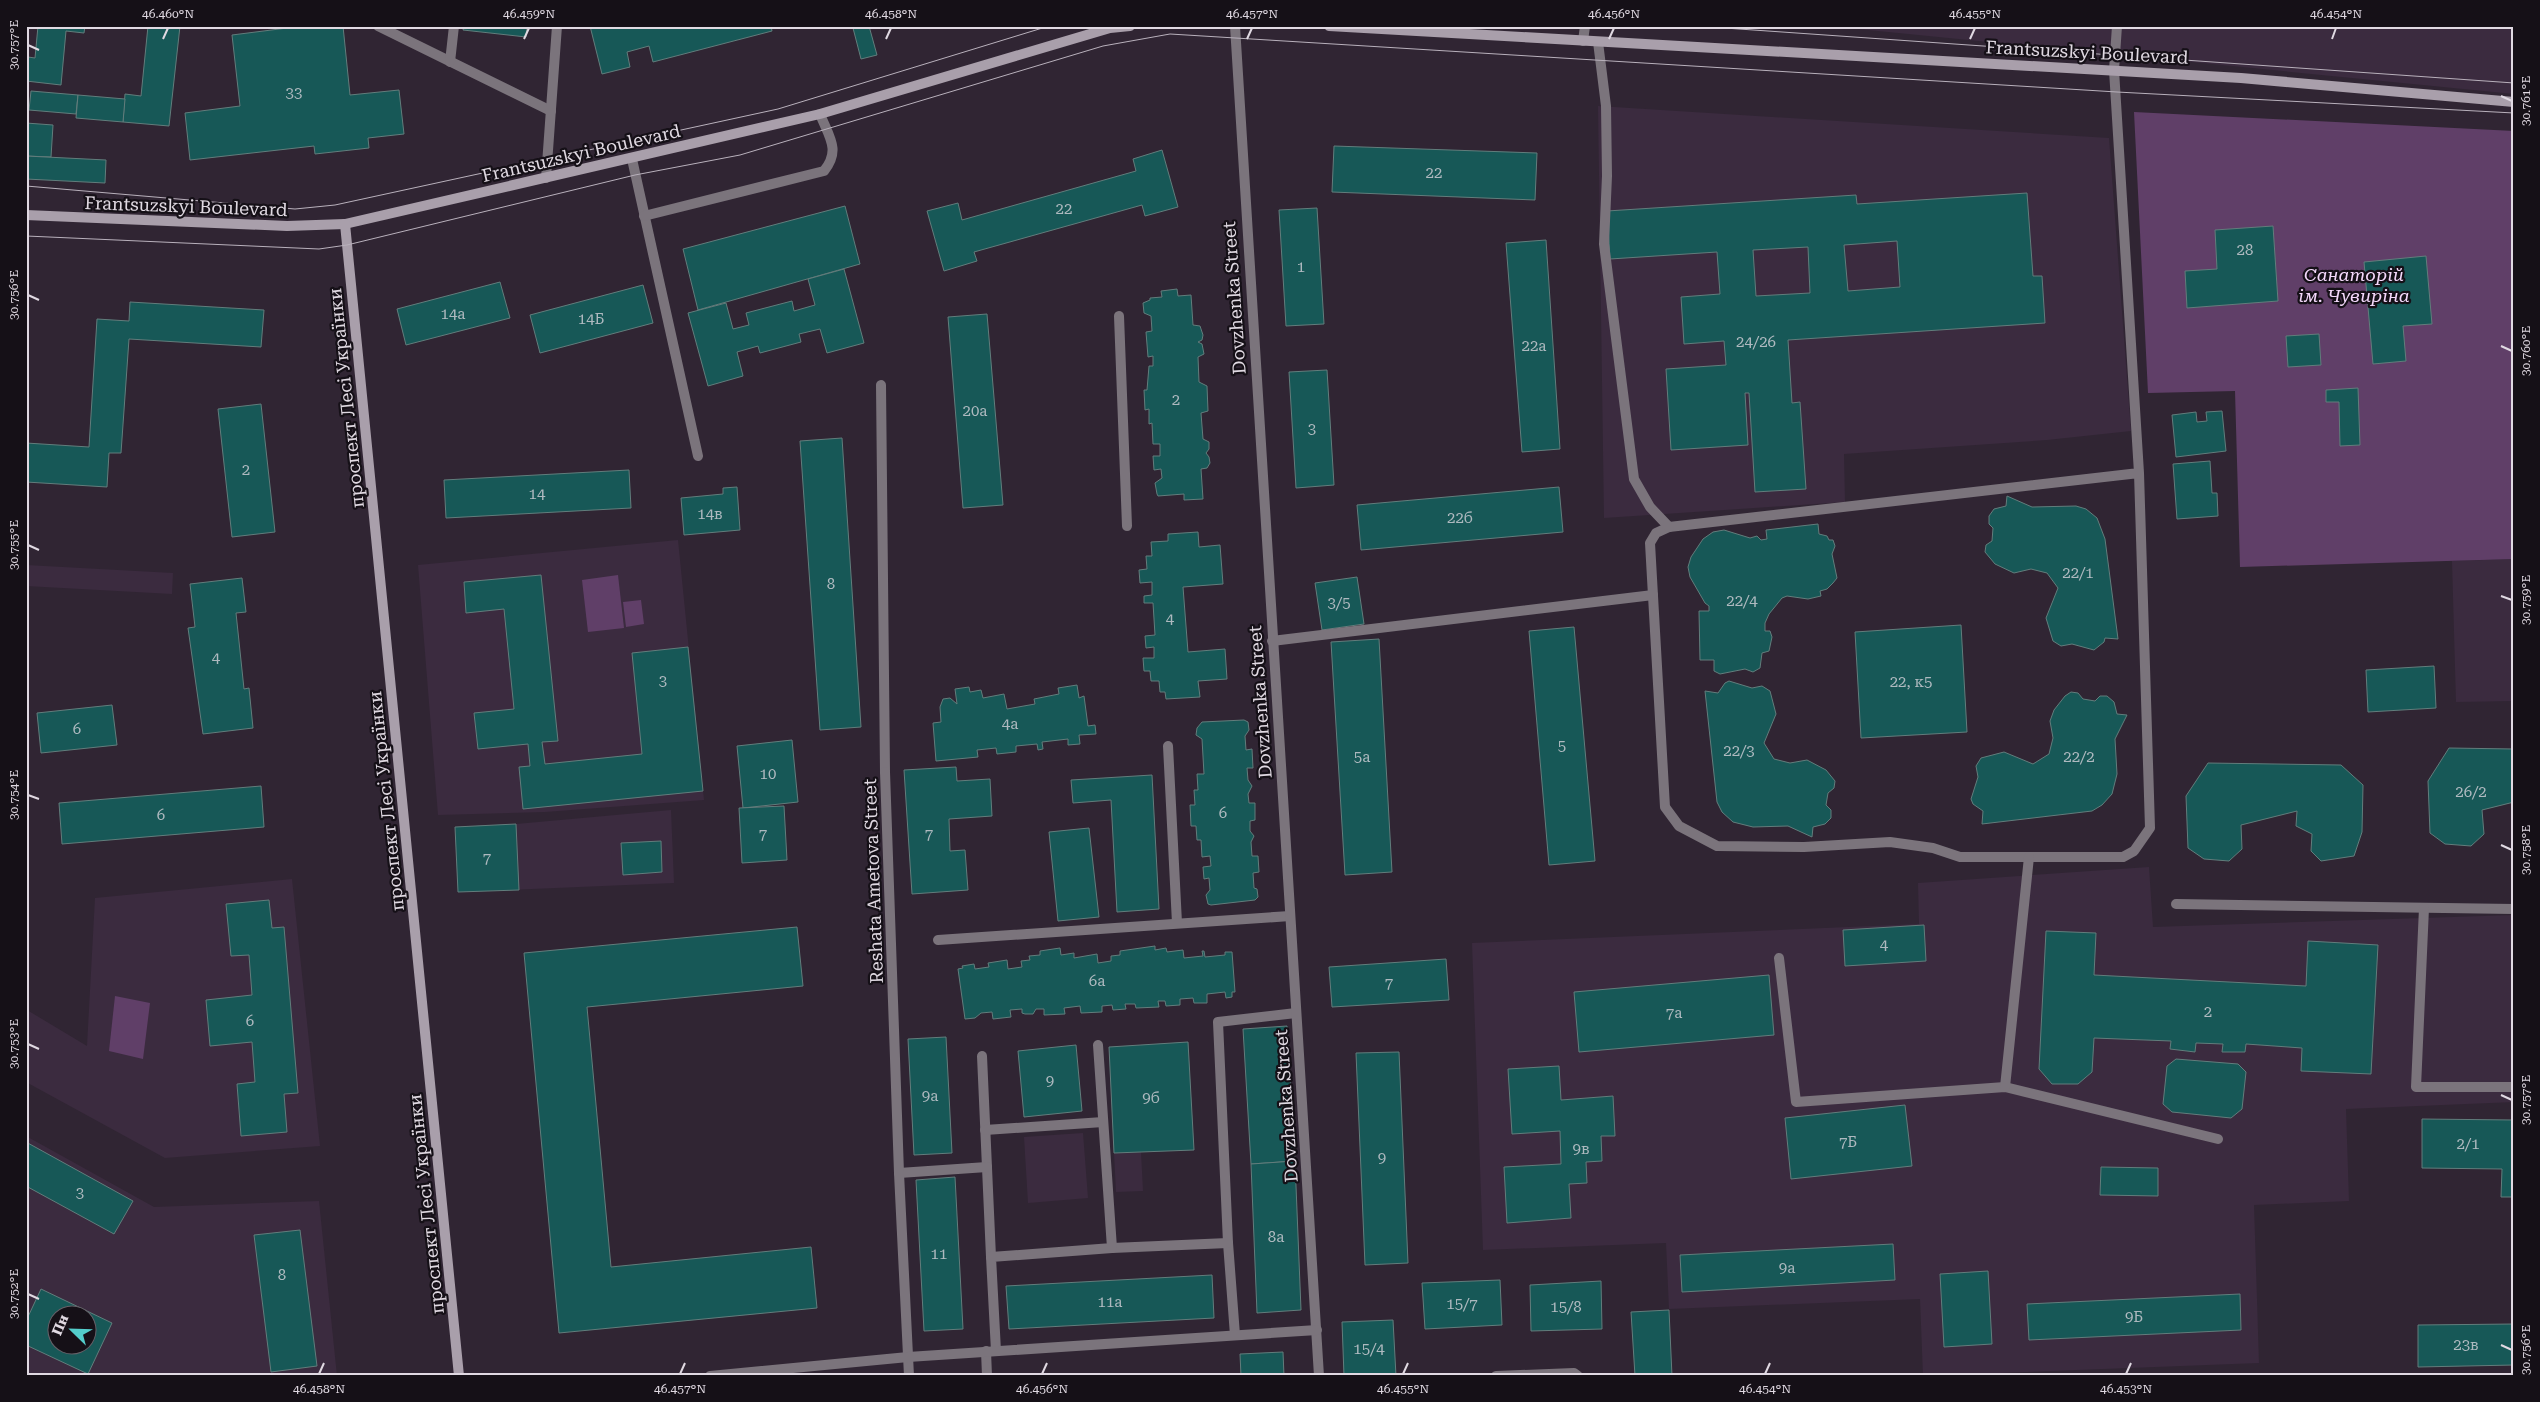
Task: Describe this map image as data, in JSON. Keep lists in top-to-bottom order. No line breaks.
{"streets":{"street":["Frantsuzskyi Boulevard","Dovzhenka Street","проспект Лесі Українки","Reshata Ametova Street"]},"crossings":[["Frantsuzskyi Boulevard","проспект Лесі Українки"]],"parks":["Санаторій ім. Чувиріна"],"house_numbers":["33","22","22","28","1","14а","14Б","24/26","22а","2","20а","3","2","14","14в","22б","22/1","8","22/4","3/5","4","4","3","22, к5","4а","6","5","22/3","5а","22/2","10","26/2","6","6","7","7","7","4","6а","7","2","7а","6","9","9а","9б","7Б","2/1","9в","9","3","8а","11","9а","8","11а","15/7","15/8","9Б","23в","15/4"],"north":"top left","coordinates":["46.460°N","46.459°N","46.458°N","46.457°N","46.456°N","46.455°N","46.454°N","30.757°E","30.761°E","30.756°E","30.760°E","30.755°E","30.759°E","30.754°E","30.758°E","30.753°E","30.752°E","46.453°N"]}
